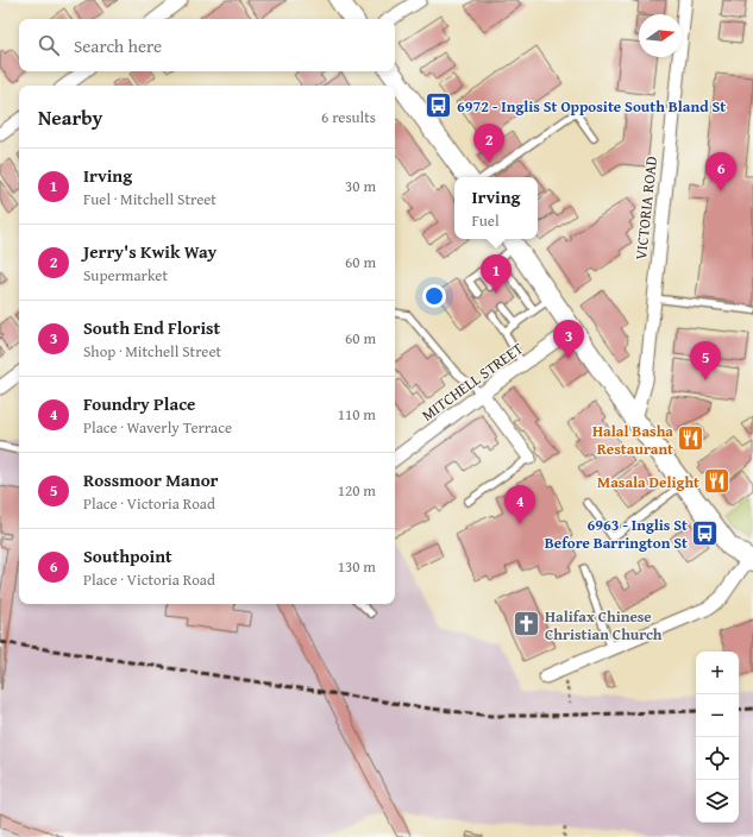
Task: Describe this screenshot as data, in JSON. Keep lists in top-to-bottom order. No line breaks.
{"streets":{"street":["VICTORIA ROAD","MITCHELL STREET"]},"places":{"bus stop":["6972 - Inglis St Opposite South Bland St","6963 - Inglis St Before Barrington St"],"restaurant":["Halal Basha Restaurant","Masala Delight"],"church":["Halifax Chinese Christian Church"]},"north":"right","page":{"search":"Search here","heading":["Nearby","6 results"],"pins":["2","6","1","3","5","4"],"list":[{"mark":"1","name":"Irving","note":"Fuel · Mitchell Street","value":"30 m"},{"mark":"2","name":"Jerry's Kwik Way","note":"Supermarket","value":"60 m"},{"mark":"3","name":"South End Florist","note":"Shop · Mitchell Street","value":"60 m"},{"mark":"4","name":"Foundry Place","note":"Place · Waverly Terrace","value":"110 m"},{"mark":"5","name":"Rossmoor Manor","note":"Place · Victoria Road","value":"120 m"},{"mark":"6","name":"Southpoint","note":"Place · Victoria Road","value":"130 m"}],"popup":["Irving","Fuel"],"map_buttons":["+","−"]}}
